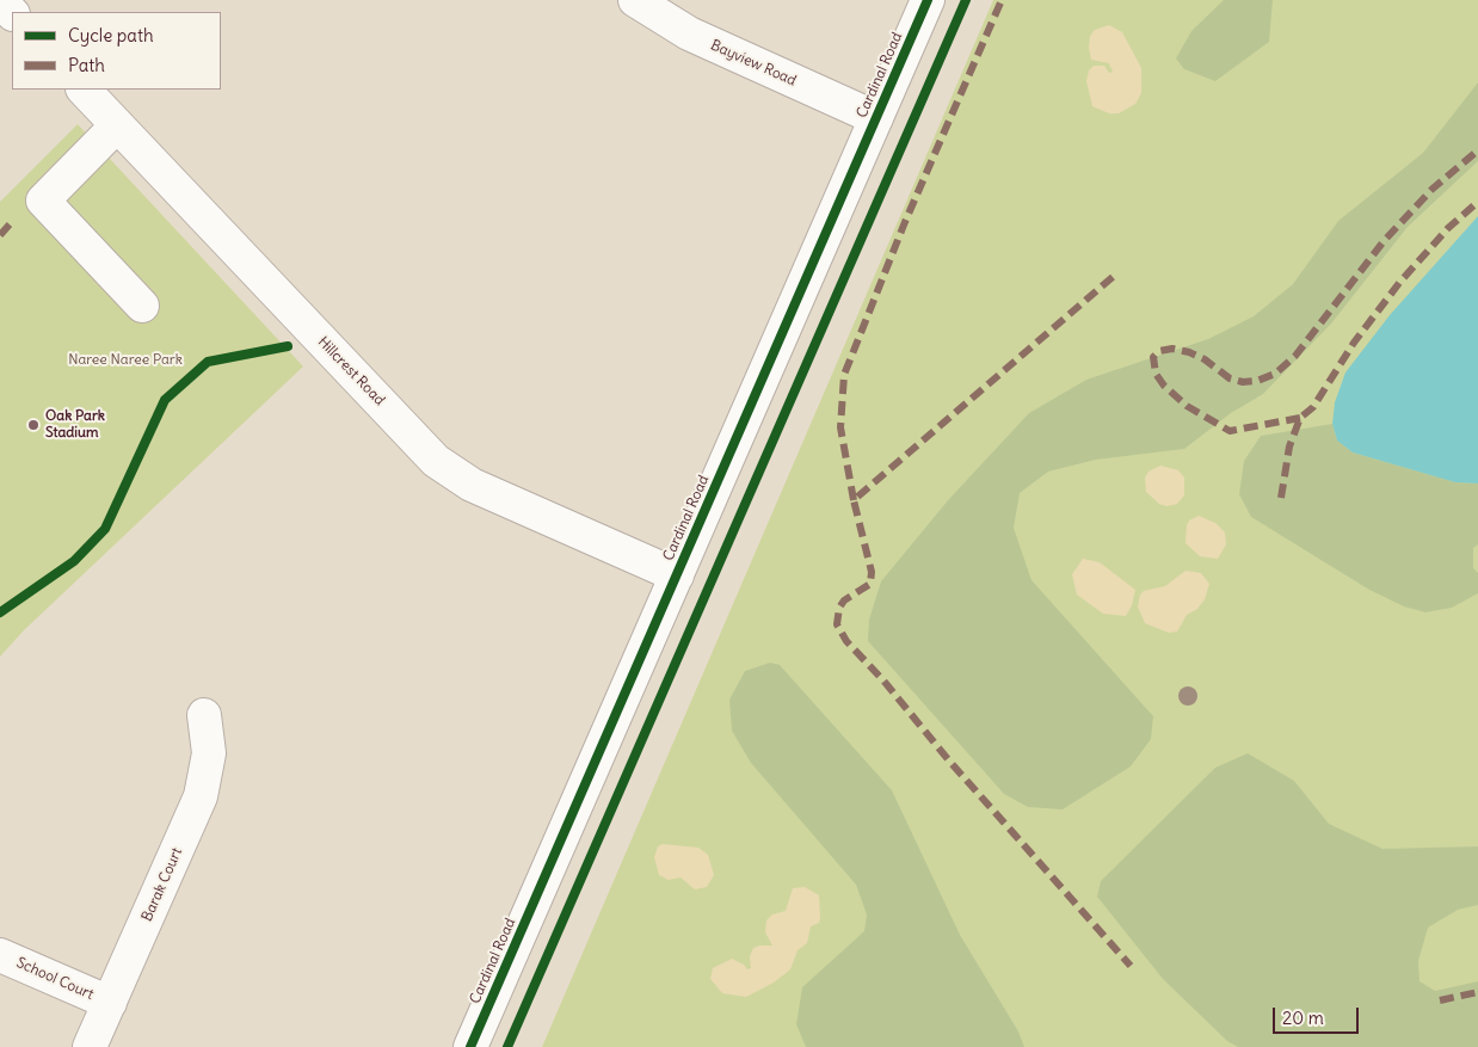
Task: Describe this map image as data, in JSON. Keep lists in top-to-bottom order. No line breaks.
{"streets":{"street":["Bayview Road","Cardinal Road","Hillcrest Road","Barak Court","School Court"]},"crossings":[["Bayview Road","Cardinal Road"],["Cardinal Road","Hillcrest Road"],["Barak Court","School Court"]],"parks":["Naree Naree Park"],"places":["Oak Park Stadium"],"legend":["Cycle path","Path"],"scale_bar":"20 m"}
